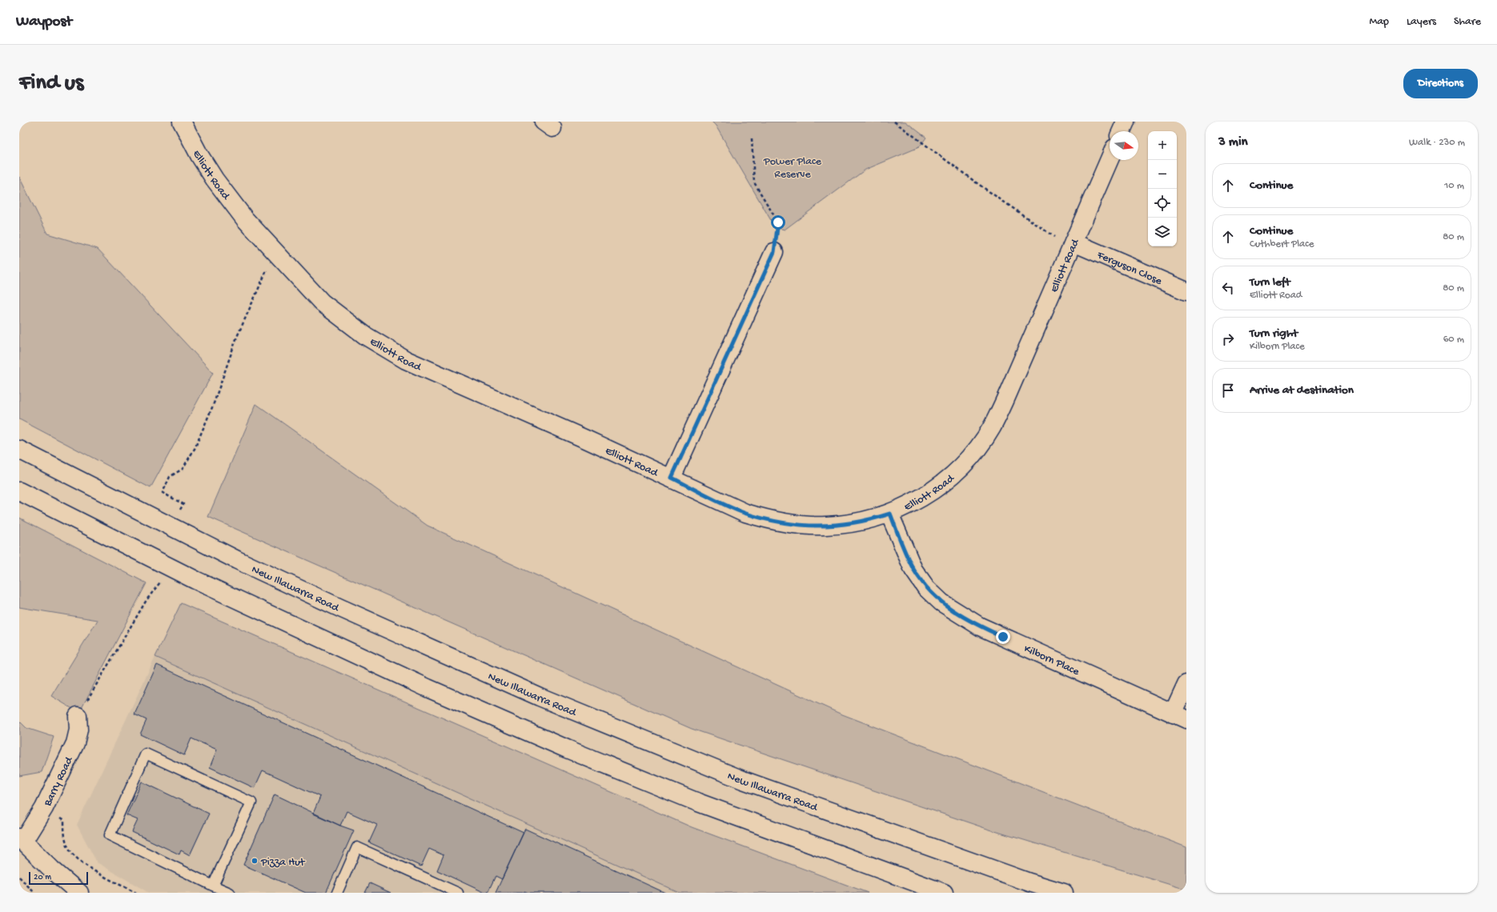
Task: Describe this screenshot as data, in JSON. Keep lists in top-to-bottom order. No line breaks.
{"streets":{"main road":["Elliott Road","Ferguson Close","New Illawarra Road","Kilborn Place","Barry Road"]},"crossings":[["Elliott Road","Ferguson Close"],["Elliott Road","Kilborn Place"]],"parks":["Power Place Reserve"],"places":["Pizza Hut"],"scale_bar":"20 m","north":"right","page":{"header":"Waypost","nav":["Map","Layers","Share"],"buttons":"Directions","title":"Find us","heading":["3 min","Walk · 230 m"],"map_buttons":["+","−"],"list":[["Continue","10 m"],["Continue","Cuthbert Place","80 m"],["Turn left","Elliott Road","80 m"],["Turn right","Kilborn Place","60 m"],"Arrive at destination"],"scale":"20 m"}}
